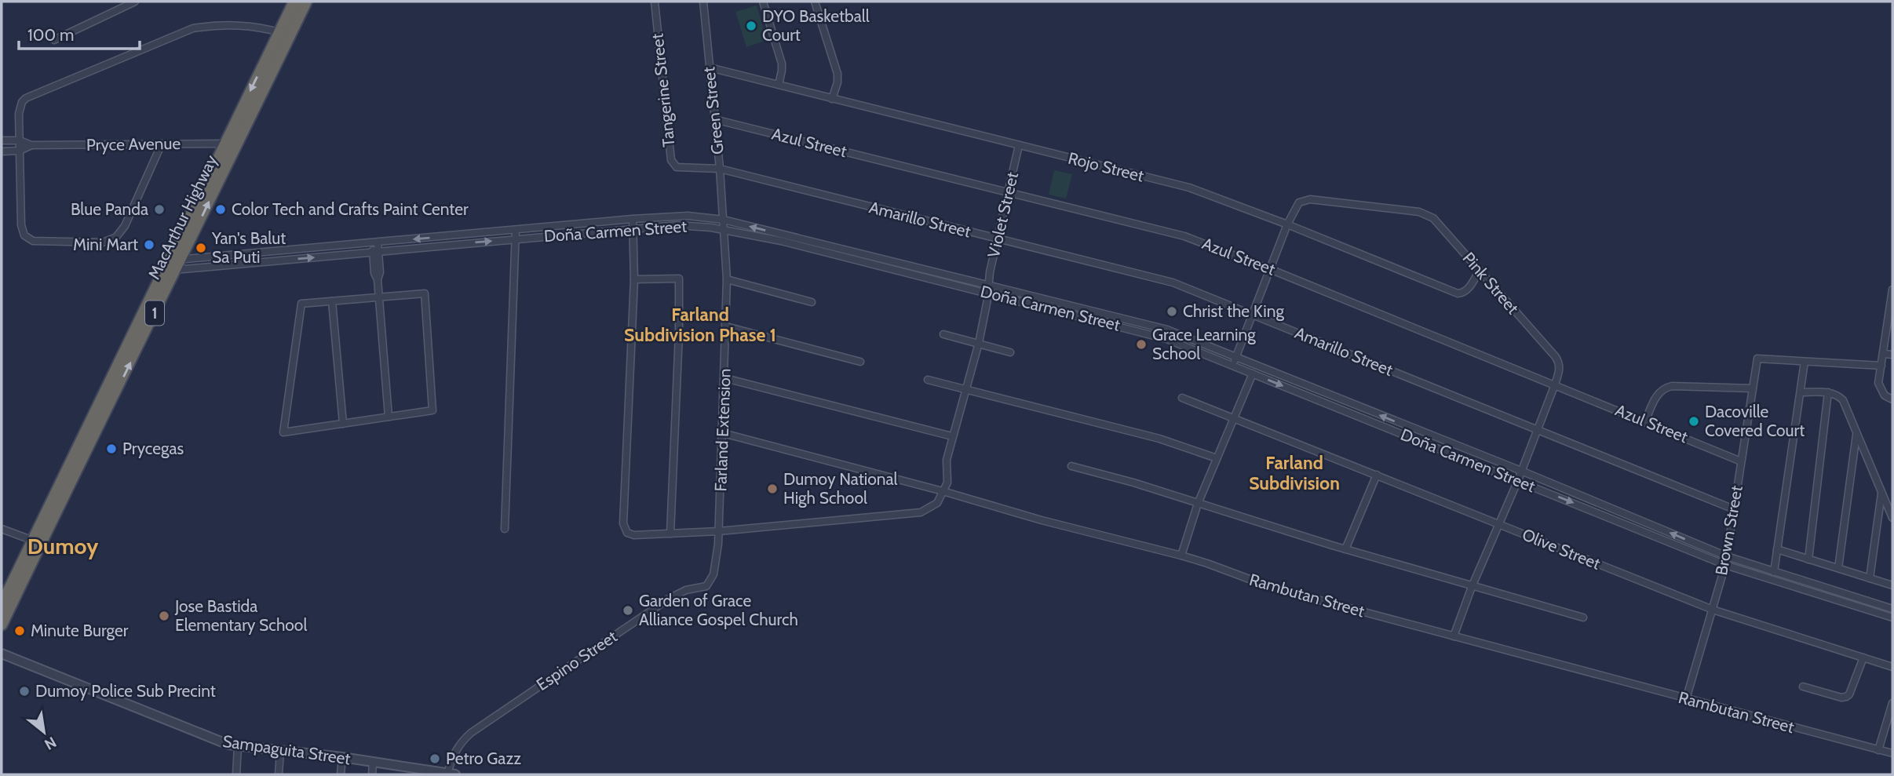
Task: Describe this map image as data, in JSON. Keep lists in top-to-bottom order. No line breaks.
{"streets":{"highway":["MacArthur Highway","1"],"street":["Tangerine Street","Green Street","Azul Street","Pryce Avenue","Rojo Street","Violet Street","Amarillo Street","Doña Carmen Street","Pink Street","Farland Extension","Brown Street","Olive Street","Rambutan Street","Espino Street","Sampaguita Street"]},"crossings":[["Tangerine Street","Green Street"],["Tangerine Street","Amarillo Street"],["Green Street","Azul Street"],["Green Street","Rojo Street"],["Green Street","Amarillo Street"],["Green Street","Doña Carmen Street"],["Green Street","Farland Extension"],["Azul Street","Violet Street"],["Azul Street","Pink Street"],["Azul Street","Brown Street"],["Pryce Avenue","MacArthur Highway"],["Rojo Street","Violet Street"],["Rojo Street","Pink Street"],["Violet Street","Amarillo Street"],["Violet Street","Doña Carmen Street"],["Violet Street","Rambutan Street"],["MacArthur Highway","Doña Carmen Street"],["Amarillo Street","Pink Street"],["Amarillo Street","Brown Street"],["Doña Carmen Street","Pink Street"],["Doña Carmen Street","Farland Extension"],["Doña Carmen Street","Brown Street"],["Pink Street","Olive Street"],["Pink Street","Rambutan Street"],["Farland Extension","Rambutan Street"],["Farland Extension","Espino Street"],["Brown Street","Olive Street"],["Brown Street","Rambutan Street"],["Espino Street","Sampaguita Street"]],"districts":["Farland Subdivision Phase 1","Farland Subdivision","Dumoy"],"places":["DYO Basketball Court","Blue Panda","Color Tech and Crafts Paint Center","Mini Mart","Yan's Balut Sa Puti","Christ the King","Grace Learning School","Dacoville Covered Court","Prycegas","Dumoy National High School","Garden of Grace Alliance Gospel Church","Jose Bastida Elementary School","Minute Burger","Dumoy Police Sub Precint","Petro Gazz"],"scale_bar":"100 m","north":"bottom right"}
